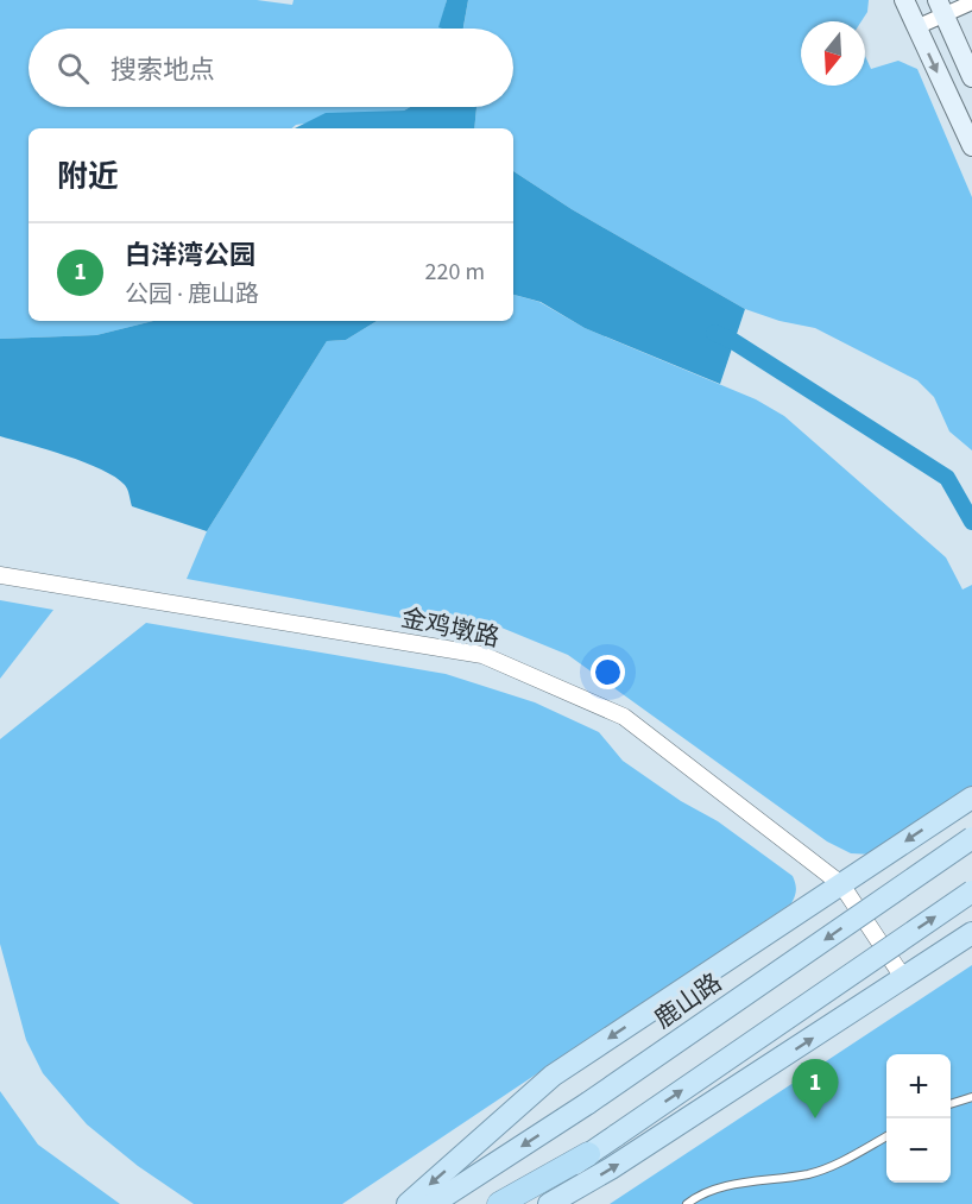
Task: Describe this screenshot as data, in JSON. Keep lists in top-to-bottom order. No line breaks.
{"streets":{"main road":["鹿山路"],"street":["金鸡墩路"]},"north":"bottom","page":{"search":"搜索地点","heading":"附近","list":[{"mark":"1","name":"白洋湾公园","note":"公园 · 鹿山路","value":"220 m"}],"map_buttons":["+","−"],"pins":"1"}}
